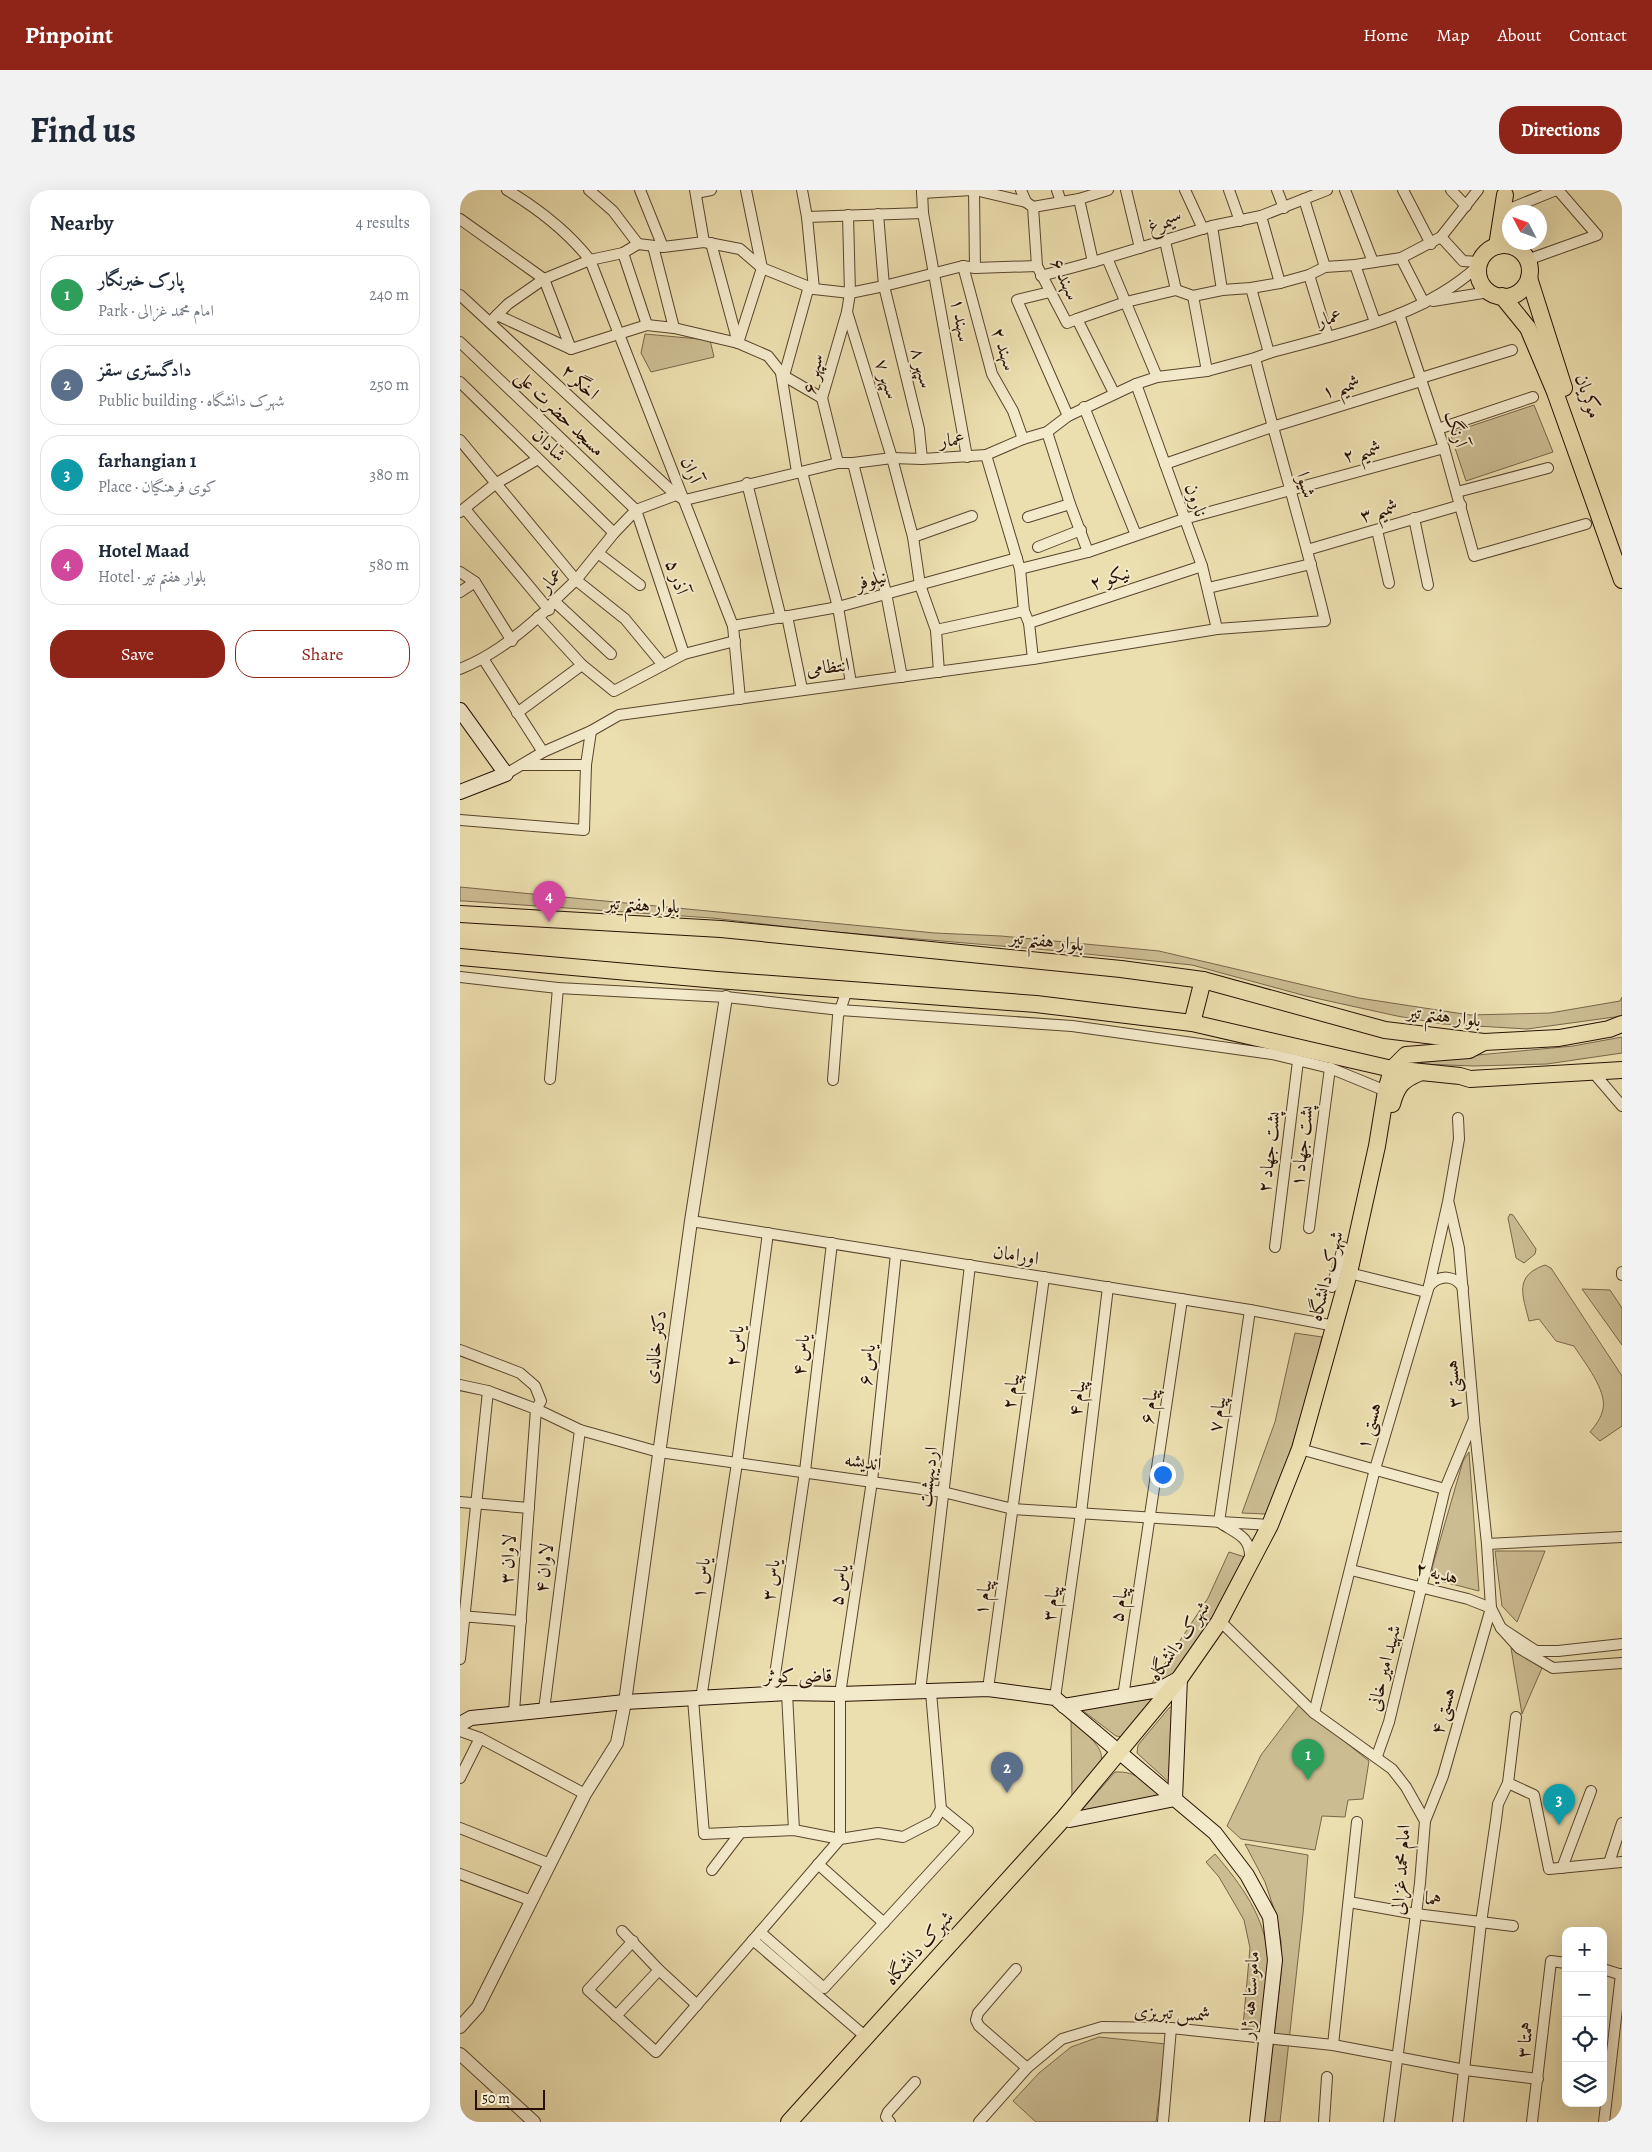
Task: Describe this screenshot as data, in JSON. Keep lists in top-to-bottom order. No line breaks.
{"streets":{"main road":["موکریان","انتظامی","بلوار هفتم تیر","شهرک دانشگاه","قاضی کوثر","ماموستا هه ژار"],"street":["سیمرغ","سهند ۶","عمار","سهند ۱","سهند ۲","سپهر ۸","سپهر ۶","سپهر ۷","اخگر ۲","شمیم ۱","مسجد حضرت علی","آرنگ","شادان","شمیم ۲","آران","شیوا","نارون","شمیم ۳","آذر ۵","نیکو ۲","نیلوفر","پشت جهاد ۱","پشت جهاد ۲","اورامان","یاس ۲","دکتر خالدی","یاس ۴","یاس ۶","هستی ۳","پیام ۲","پیام ۴","پیام ۶","پیام ۷","هستی ۱","اندیشه","اردیبهشت","لاوان ۳","لاوان ۴","هدیه ۲","یاس ۱","یاس ۳","یاس ۵","پیام ۱","پیام ۳","پیام ۵","شهید امیر خانی","هستی ۴","امام محمد غزالی","هما","شمس تبریزی","همتا ۳"]},"crossings":[["سیمرغ","سهند ۶"],["سیمرغ","سهند ۲"],["سهند ۶","عمار"],["عمار","سهند ۱"],["عمار","سهند ۲"],["عمار","سپهر ۸"],["عمار","سپهر ۶"],["عمار","سپهر ۷"],["عمار","اخگر ۲"],["عمار","موکریان"],["عمار","مسجد حضرت علی"],["عمار","آرنگ"],["عمار","شادان"],["عمار","آران"],["عمار","شیوا"],["عمار","نارون"],["عمار","آذر ۵"],["سپهر ۶","سپهر ۷"],["سپهر ۷","نیلوفر"],["سپهر ۷","انتظامی"],["اخگر ۲","آران"],["شمیم ۱","آرنگ"],["شمیم ۱","شیوا"],["شمیم ۱","نارون"],["مسجد حضرت علی","آذر ۵"],["آرنگ","شمیم ۲"],["آرنگ","شمیم ۳"],["شمیم ۲","شیوا"],["شمیم ۲","نارون"],["آران","نیلوفر"],["آران","انتظامی"],["شیوا","شمیم ۳"],["شیوا","انتظامی"],["نارون","نیکو ۲"],["نارون","انتظامی"],["اورامان","شهرک دانشگاه"],["اورامان","یاس ۲"],["اورامان","دکتر خالدی"],["اورامان","یاس ۴"],["اورامان","یاس ۶"],["اورامان","پیام ۲"],["اورامان","پیام ۴"],["اورامان","پیام ۶"],["اورامان","پیام ۷"],["اورامان","اردیبهشت"],["شهرک دانشگاه","اندیشه"],["شهرک دانشگاه","امام محمد غزالی"],["شهرک دانشگاه","ماموستا هه ژار"],["یاس ۲","اندیشه"],["یاس ۲","یاس ۱"],["دکتر خالدی","اندیشه"],["دکتر خالدی","قاضی کوثر"],["یاس ۴","اندیشه"],["یاس ۴","یاس ۳"],["یاس ۶","اندیشه"],["یاس ۶","یاس ۵"],["هستی ۳","هستی ۱"],["هستی ۳","هدیه ۲"],["هستی ۳","شهید امیر خانی"],["پیام ۲","اندیشه"],["پیام ۲","پیام ۱"],["پیام ۴","اندیشه"],["پیام ۴","پیام ۳"],["پیام ۶","اندیشه"],["پیام ۶","پیام ۵"],["پیام ۷","اندیشه"],["هستی ۱","هدیه ۲"],["هستی ۱","امام محمد غزالی"],["اندیشه","اردیبهشت"],["اندیشه","لاوان ۳"],["اندیشه","لاوان ۴"],["اندیشه","یاس ۱"],["اندیشه","یاس ۳"],["اندیشه","یاس ۵"],["اندیشه","پیام ۱"],["اندیشه","پیام ۳"],["اندیشه","پیام ۵"],["اردیبهشت","قاضی کوثر"],["لاوان ۳","قاضی کوثر"],["لاوان ۴","قاضی کوثر"],["هدیه ۲","شهید امیر خانی"],["هدیه ۲","هستی ۴"],["یاس ۱","قاضی کوثر"],["یاس ۳","قاضی کوثر"],["یاس ۵","قاضی کوثر"],["پیام ۱","قاضی کوثر"],["پیام ۳","قاضی کوثر"],["شهید امیر خانی","امام محمد غزالی"],["هستی ۴","امام محمد غزالی"],["امام محمد غزالی","هما"],["امام محمد غزالی","شمس تبریزی"],["ماموستا هه ژار","شمس تبریزی"],["شمس تبریزی","همتا ۳"]],"scale_bar":"50 m","north":"top left","page":{"header":"Pinpoint","nav":["Home","Map","About","Contact"],"title":"Find us","buttons":["Directions",["Save","Share"]],"heading":["Nearby","4 results"],"list":[{"mark":"1","name":"پارک خبرنگار","note":"Park · امام محمد غزالی","value":"240 m"},{"mark":"2","name":"دادگستری سقز","note":"Public building · شهرک دانشگاه","value":"250 m"},{"mark":"3","name":"farhangian 1","note":"Place · کوی فرهنگیان","value":"380 m"},{"mark":"4","name":"Hotel Maad","note":"Hotel · بلوار هفتم تیر","value":"580 m"}],"pins":["4","1","2","3"],"map_buttons":["+","−"],"scale":"50 m"}}
